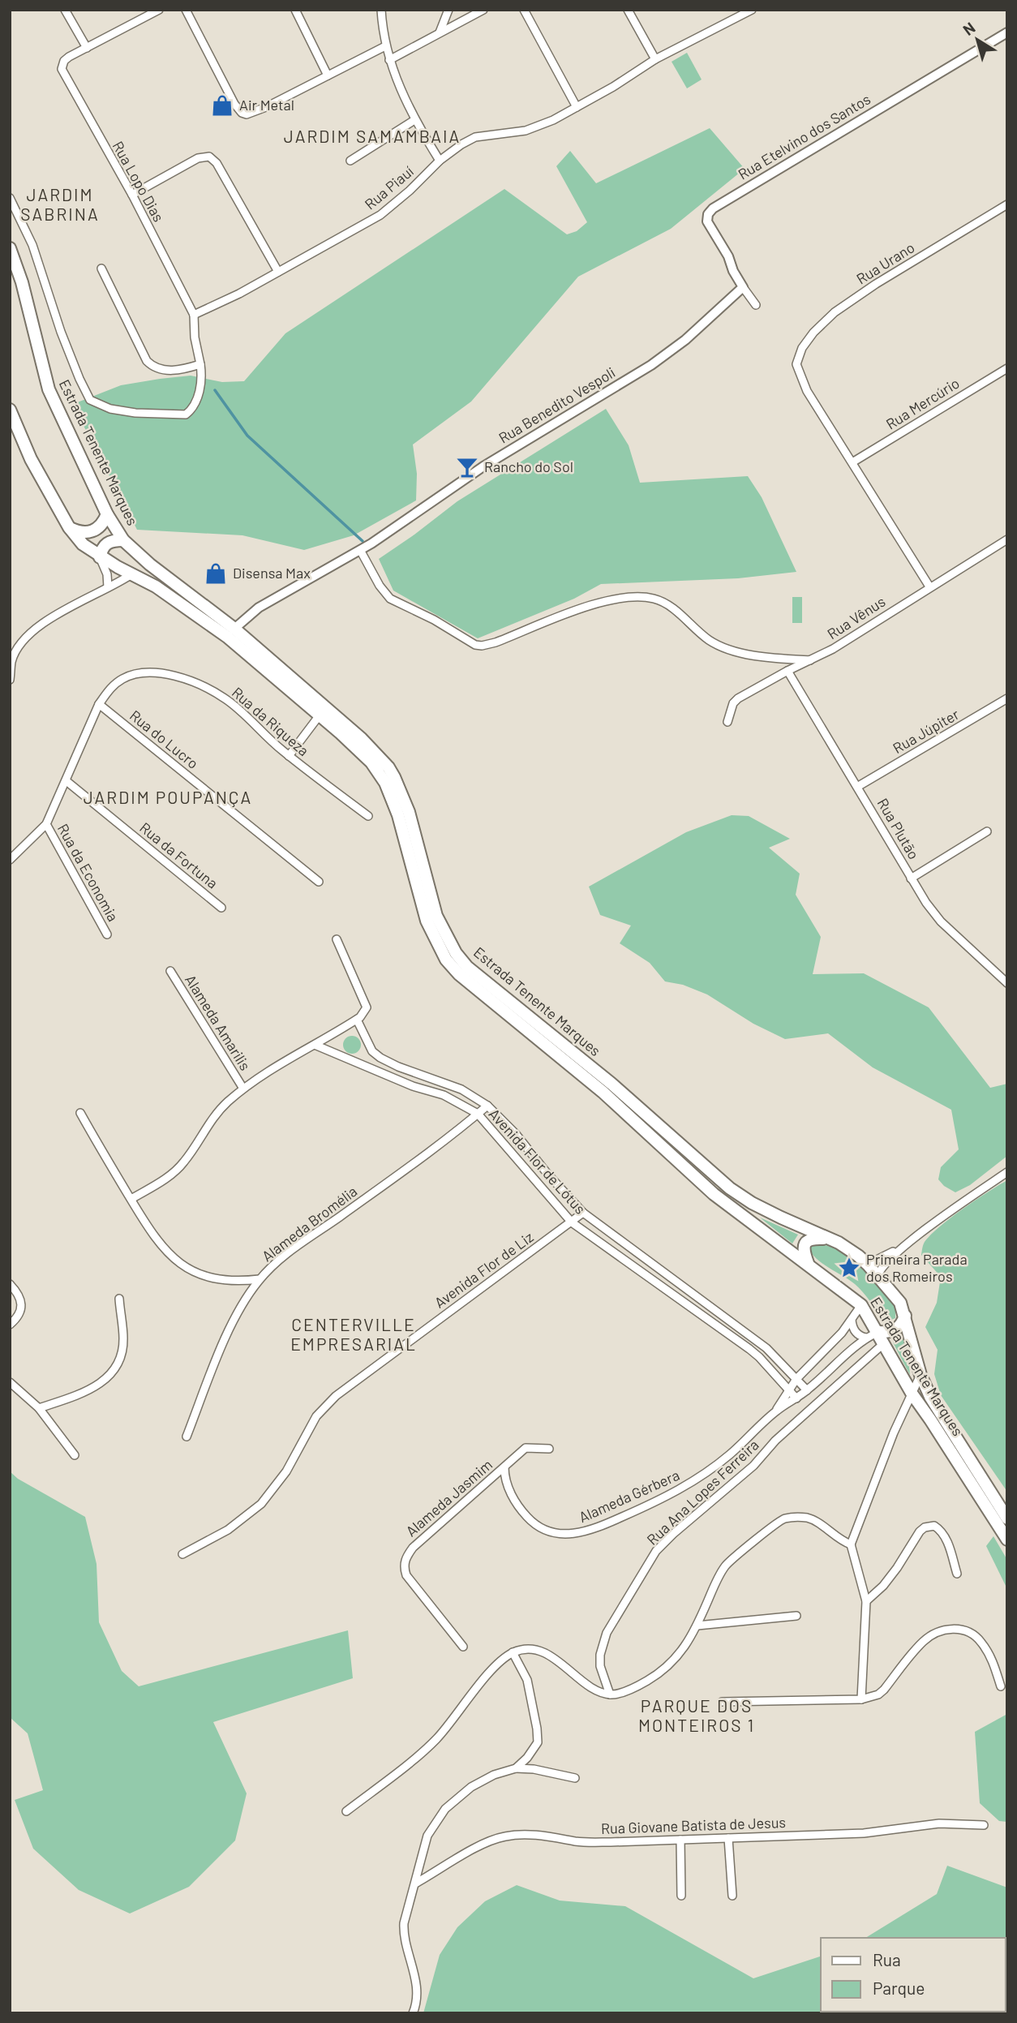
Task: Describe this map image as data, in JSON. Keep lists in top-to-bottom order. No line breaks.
{"streets":{"main road":["Estrada Tenente Marques"],"street":["Rua Etelvino dos Santos","Rua Lopo Dias","Rua Piauí","Rua Urano","Rua Mercúrio","Rua Benedito Vespoli","Rua Vênus","Rua da Riqueza","Rua Júpiter","Rua do Lucro","Rua Plutão","Rua da Fortuna","Rua da Economia","Alameda Amarilis","Avenida Flor de Lótus","Alameda Bromélia","Avenida Flor de Liz","Rua Ana Lopes Ferreira","Alameda Gérbera","Alameda Jasmim","Rua Giovane Batista de Jesus"]},"crossings":[["Rua Etelvino dos Santos","Rua Benedito Vespoli"],["Rua Lopo Dias","Rua Piauí"],["Rua Urano","Rua Mercúrio"],["Rua Benedito Vespoli","Estrada Tenente Marques"],["Estrada Tenente Marques","Rua Ana Lopes Ferreira"],["Estrada Tenente Marques","Alameda Gérbera"],["Rua Vênus","Rua Plutão"],["Rua da Riqueza","Rua do Lucro"],["Rua da Riqueza","Rua da Fortuna"],["Rua da Riqueza","Rua da Economia"],["Rua Júpiter","Rua Plutão"],["Avenida Flor de Lótus","Alameda Bromélia"],["Avenida Flor de Lótus","Avenida Flor de Liz"],["Avenida Flor de Lótus","Alameda Gérbera"],["Alameda Gérbera","Alameda Jasmim"]],"districts":["JARDIM SAMAMBAIA","JARDIM SABRINA","JARDIM POUPANÇA","CENTERVILLE EMPRESARIAL","PARQUE DOS MONTEIROS 1"],"places":{"shop":["Air Metal","Disensa Max"],"bar":["Rancho do Sol"],"place":["Primeira Parada dos Romeiros"]},"legend":["Rua","Parque"],"north":"top left"}
